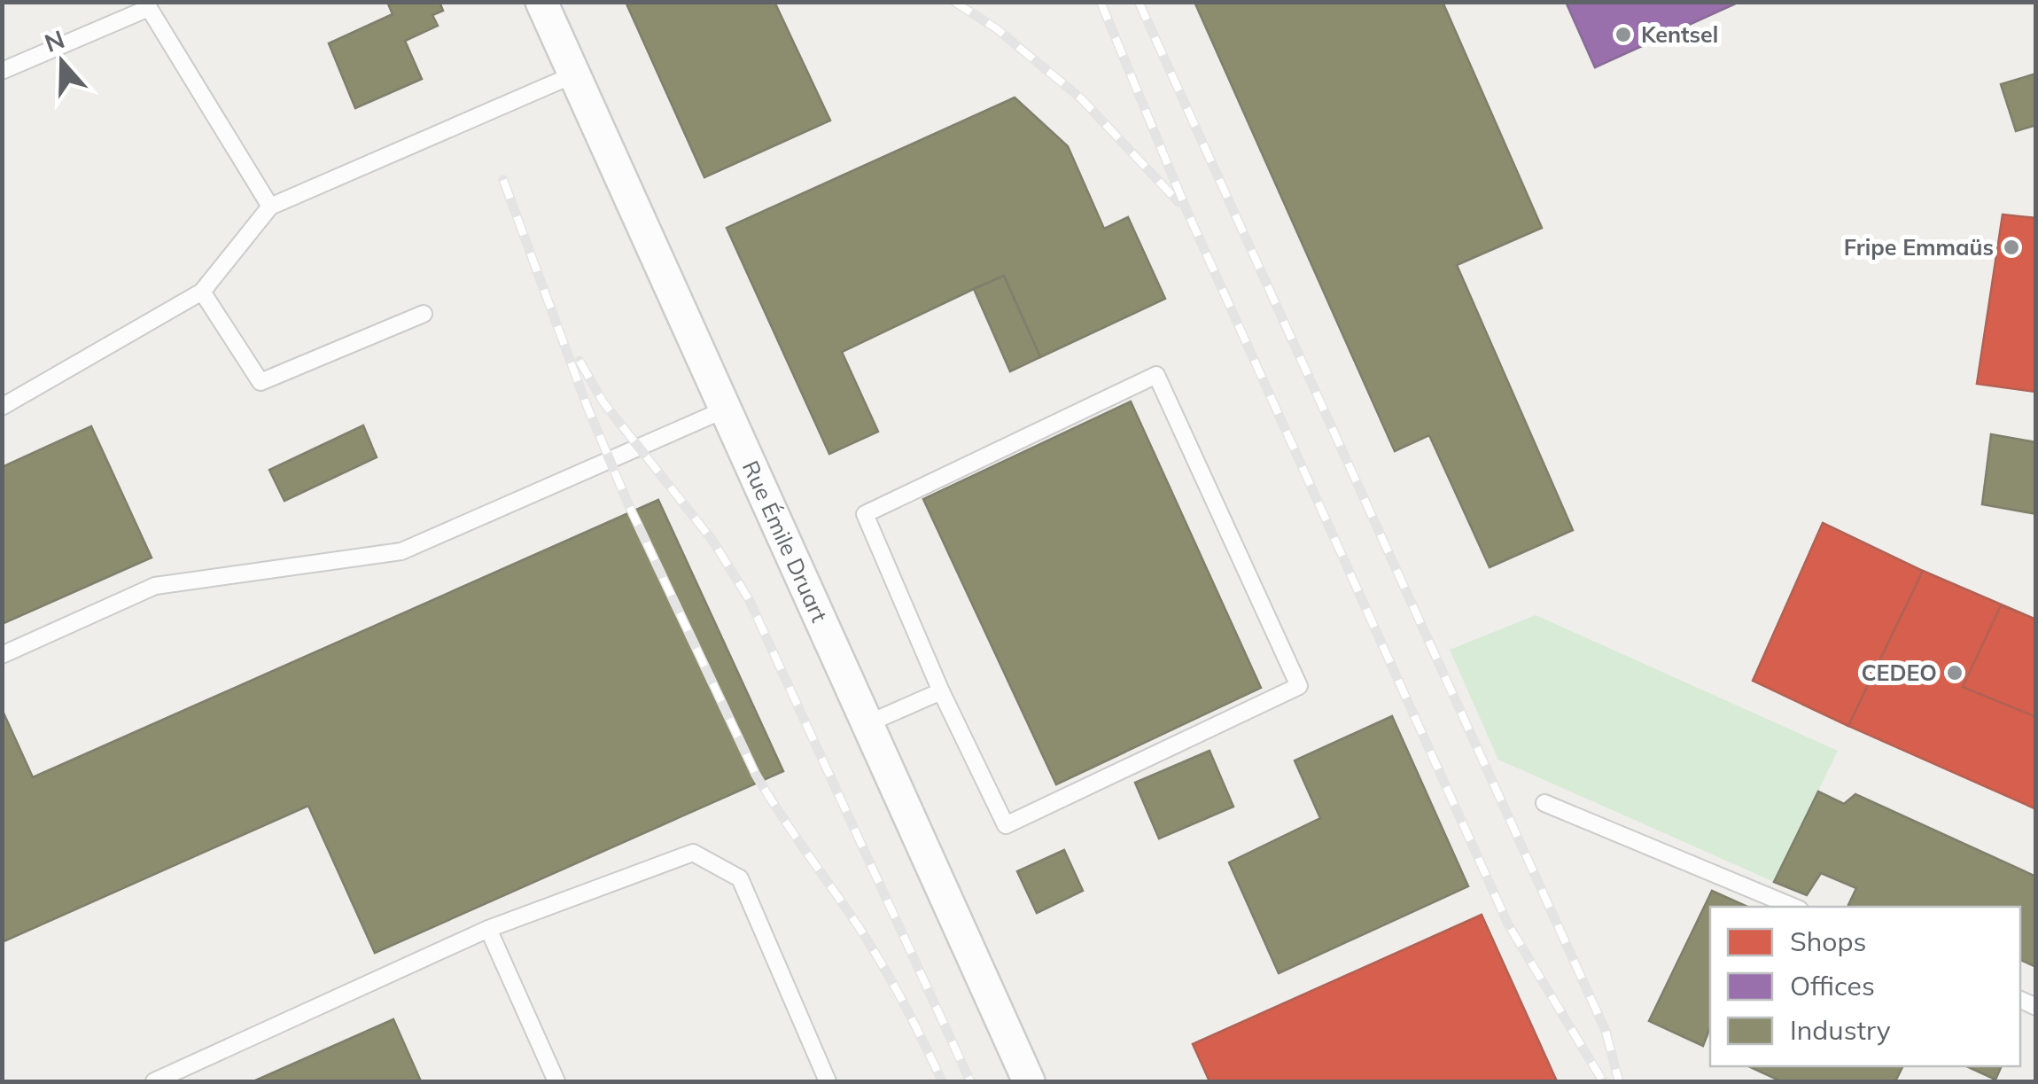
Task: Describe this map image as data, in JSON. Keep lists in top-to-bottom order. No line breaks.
{"streets":{"street":["Rue Émile Druart"]},"places":["Kentsel","Fripe Emmaüs","CEDEO"],"legend":["Shops","Offices","Industry"],"north":"top"}
